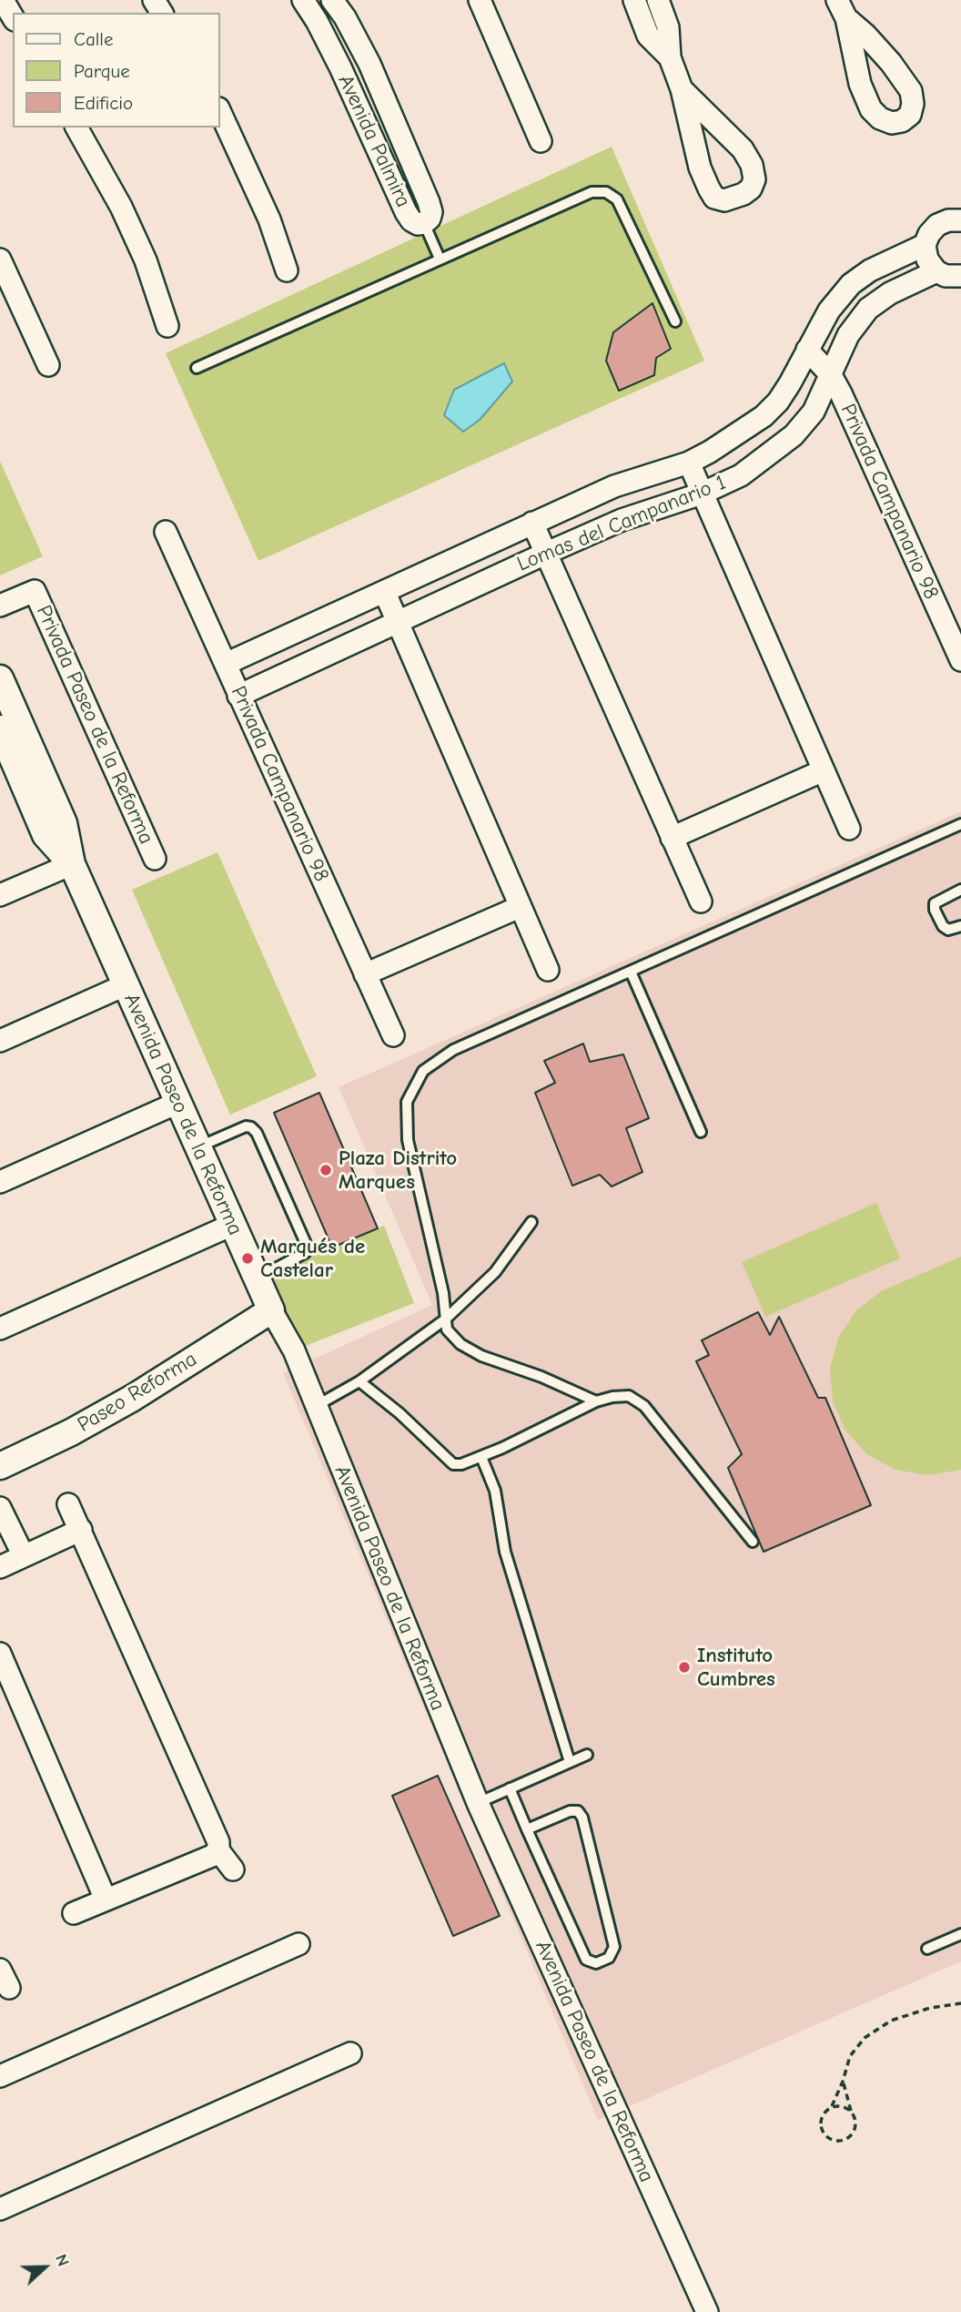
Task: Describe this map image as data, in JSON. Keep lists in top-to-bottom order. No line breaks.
{"streets":{"street":["Avenida Palmira","Privada Campanario 98","Lomas del Campanario 1","Privada Paseo de la Reforma","Avenida Paseo de la Reforma","Paseo Reforma"]},"crossings":[["Privada Campanario 98","Lomas del Campanario 1"],["Avenida Paseo de la Reforma","Paseo Reforma"]],"places":["Plaza Distrito Marques","Marqués de Castelar","Instituto Cumbres"],"legend":["Calle","Parque","Edificio"],"north":"right"}
